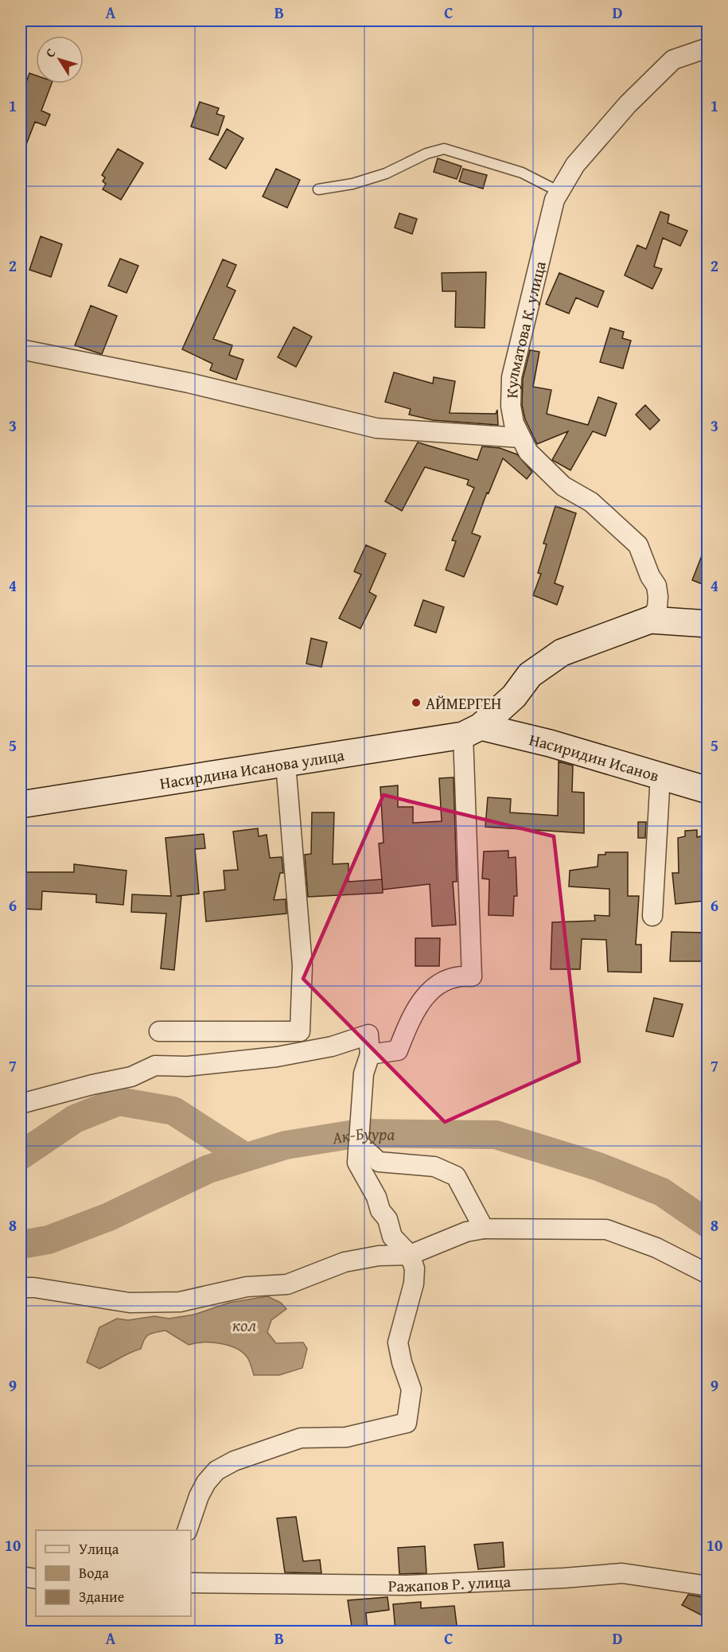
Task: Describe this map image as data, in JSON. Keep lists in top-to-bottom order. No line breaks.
{"streets":{"main road":["Насиридин Исанов","Насирдина Исанова улица"],"street":["Кулматова К. улица","Ражапов Р. улица"]},"crossings":[["Насиридин Исанов","Насирдина Исанова улица"]],"water":["Ак-Буура","кол"],"places":["АЙМЕРГЕН"],"legend":["Улица","Вода","Здание"],"north":"top left","grid":{"columns":["A","B","C","D"],"rows":["1","2","3","4","5","6","7","8","9","10"]}}
